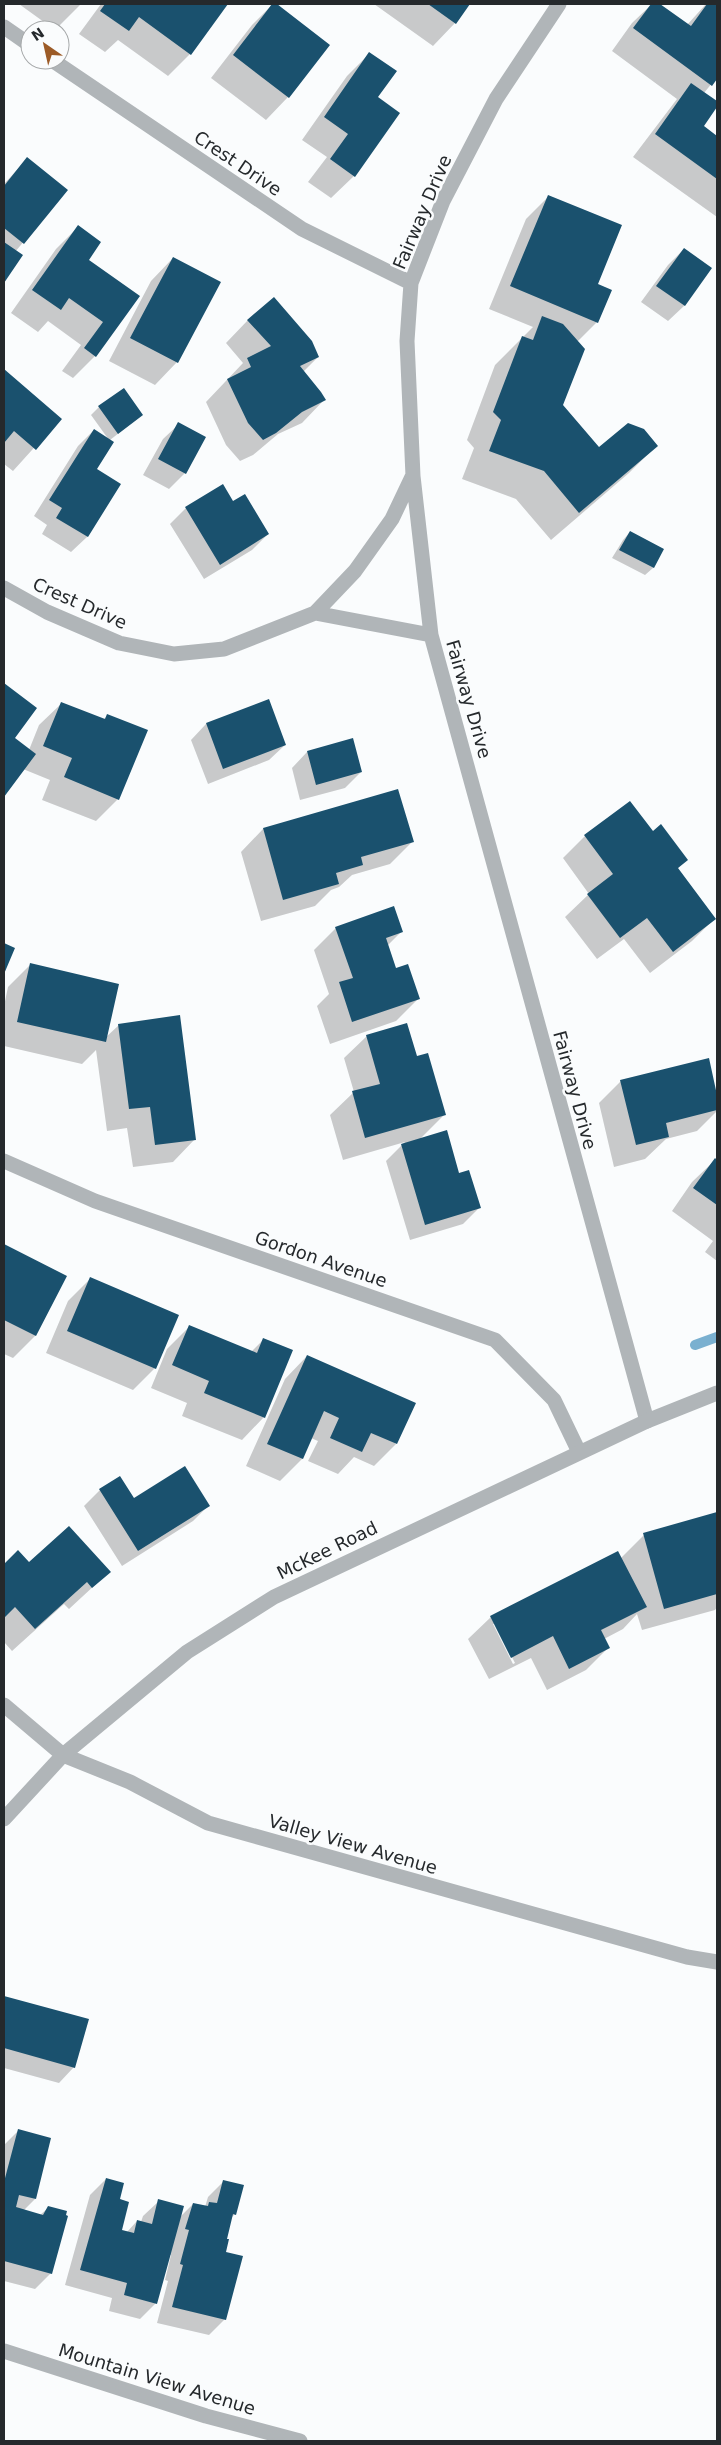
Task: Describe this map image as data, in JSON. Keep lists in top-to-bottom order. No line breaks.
{"streets":{"street":["Crest Drive","Fairway Drive","Gordon Avenue","McKee Road","Valley View Avenue","Mountain View Avenue"]},"crossings":[["Crest Drive","Fairway Drive"],["Fairway Drive","McKee Road"],["Gordon Avenue","McKee Road"],["McKee Road","Valley View Avenue"]],"north":"top left"}
